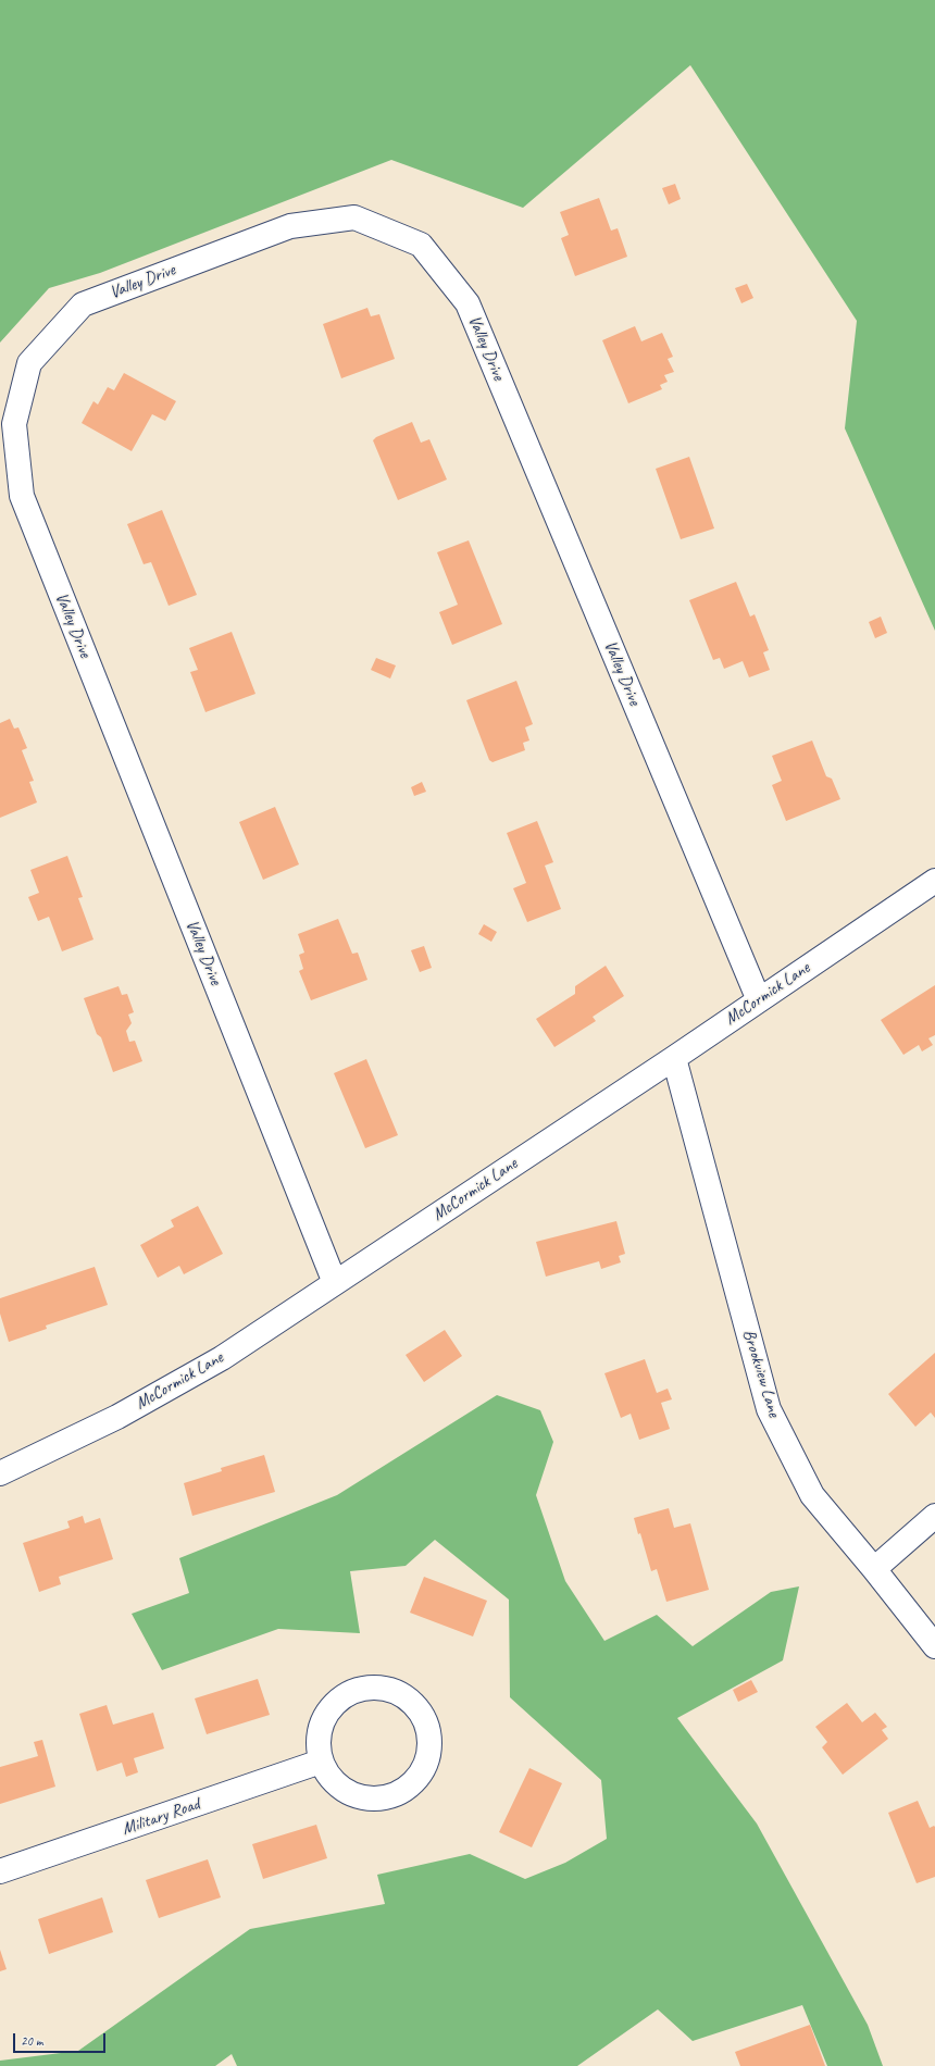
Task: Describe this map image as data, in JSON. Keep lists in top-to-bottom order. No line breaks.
{"streets":{"street":["Valley Drive","McCormick Lane","Brookview Lane","Military Road"]},"crossings":[["Valley Drive","McCormick Lane"],["McCormick Lane","Brookview Lane"]],"scale_bar":"20 m"}
